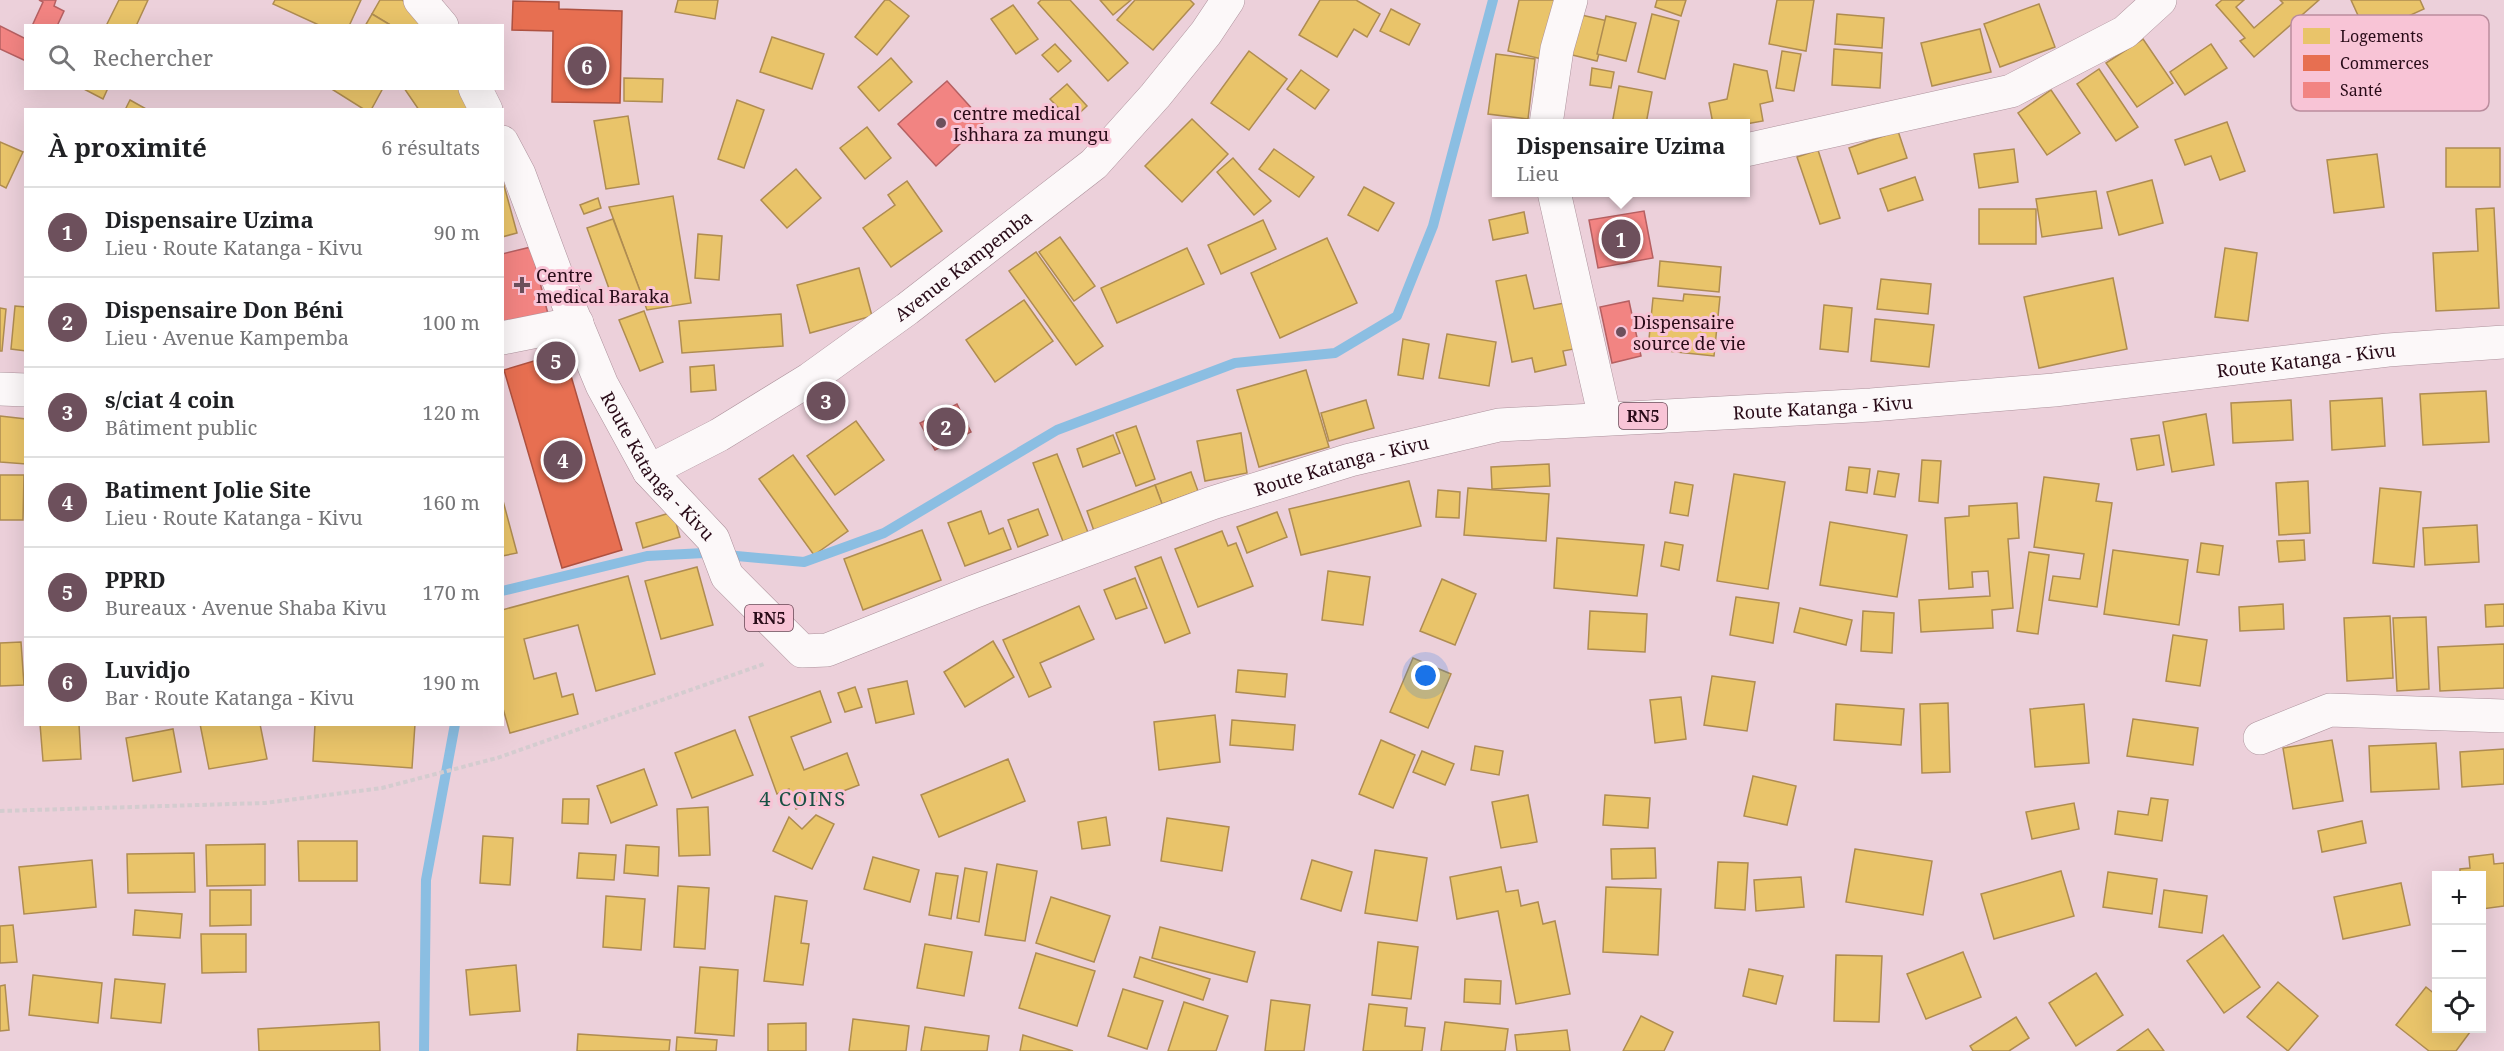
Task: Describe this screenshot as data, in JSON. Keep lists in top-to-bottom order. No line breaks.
{"streets":{"main road":["Avenue Kampemba","Route Katanga - Kivu","RN5"]},"crossings":[["Avenue Kampemba","Route Katanga - Kivu"]],"districts":["4 COINS"],"places":{"other":["centre medical Ishhara za mungu","Dispensaire source de vie"],"health":["Centre medical Baraka"]},"legend":["Logements","Commerces","Santé"],"page":{"search":"Rechercher","pins":["6","1","5","3","2","4"],"heading":["À proximité","6 résultats"],"popup":["Dispensaire Uzima","Lieu"],"list":[{"mark":"1","name":"Dispensaire Uzima","note":"Lieu · Route Katanga - Kivu","value":"90 m"},{"mark":"2","name":"Dispensaire Don Béni","note":"Lieu · Avenue Kampemba","value":"100 m"},{"mark":"3","name":"s/ciat 4 coin","note":"Bâtiment public","value":"120 m"},{"mark":"4","name":"Batiment Jolie Site","note":"Lieu · Route Katanga - Kivu","value":"160 m"},{"mark":"5","name":"PPRD","note":"Bureaux · Avenue Shaba Kivu","value":"170 m"},{"mark":"6","name":"Luvidjo","note":"Bar · Route Katanga - Kivu","value":"190 m"}],"map_buttons":["+","−"]}}
